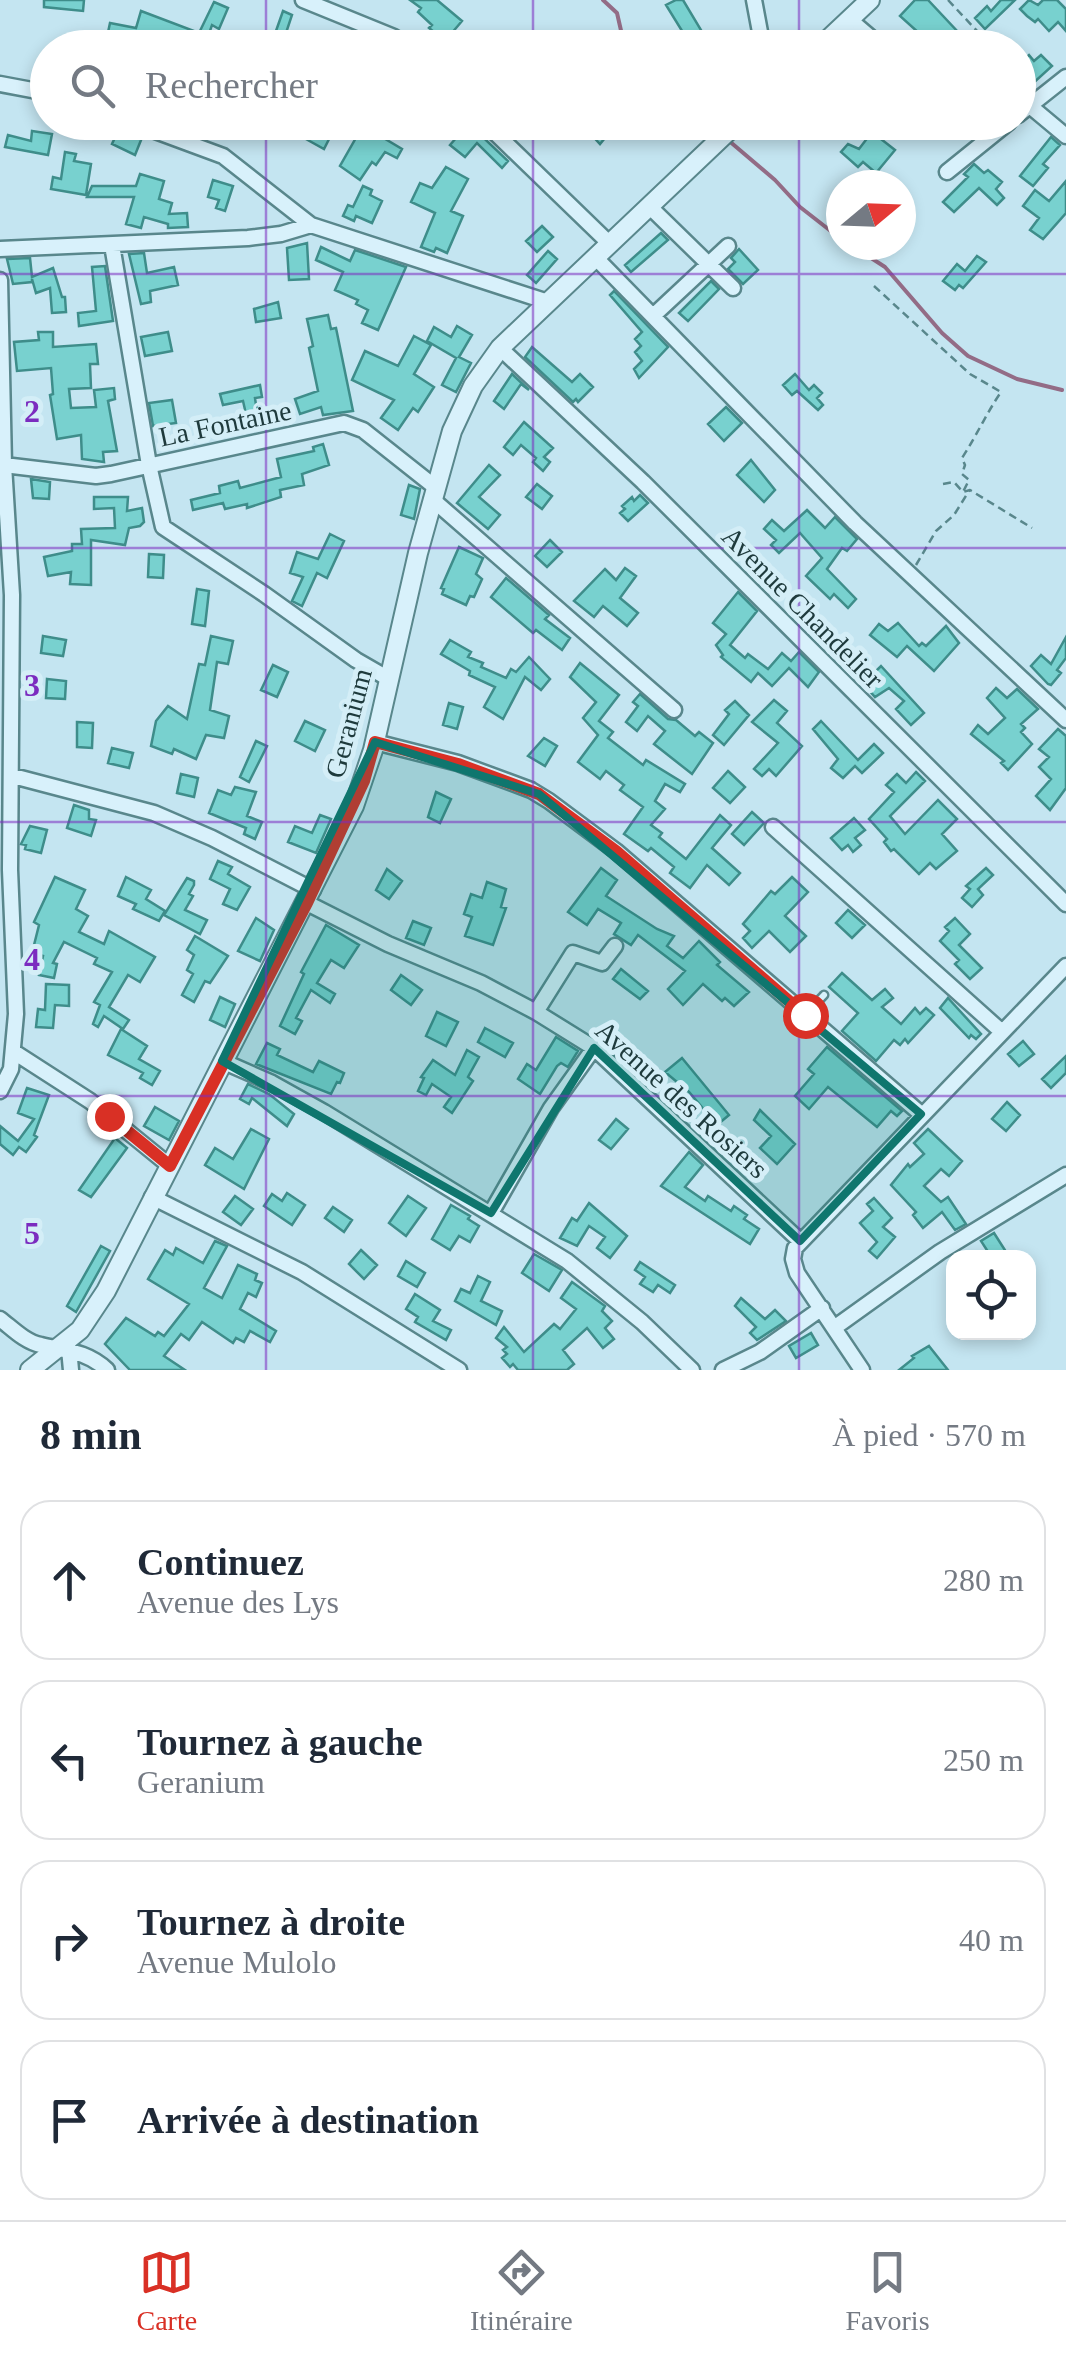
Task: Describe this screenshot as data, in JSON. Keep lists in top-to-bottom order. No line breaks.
{"streets":{"street":["La Fontaine","Avenue Chandelier","Geranium","Avenue des Rosiers"]},"crossings":[["La Fontaine","Geranium"],["Avenue Chandelier","Geranium"],["Geranium","Avenue des Rosiers"]],"north":"right","page":{"search":"Rechercher","heading":["8 min","À pied · 570 m"],"list":[["Continuez","Avenue des Lys","280 m"],["Tournez à gauche","Geranium","250 m"],["Tournez à droite","Avenue Mulolo","40 m"],"Arrivée à destination"],"nav":["Carte","Itinéraire","Favoris"]},"grid":{"rows":["2","3","4","5"]}}
